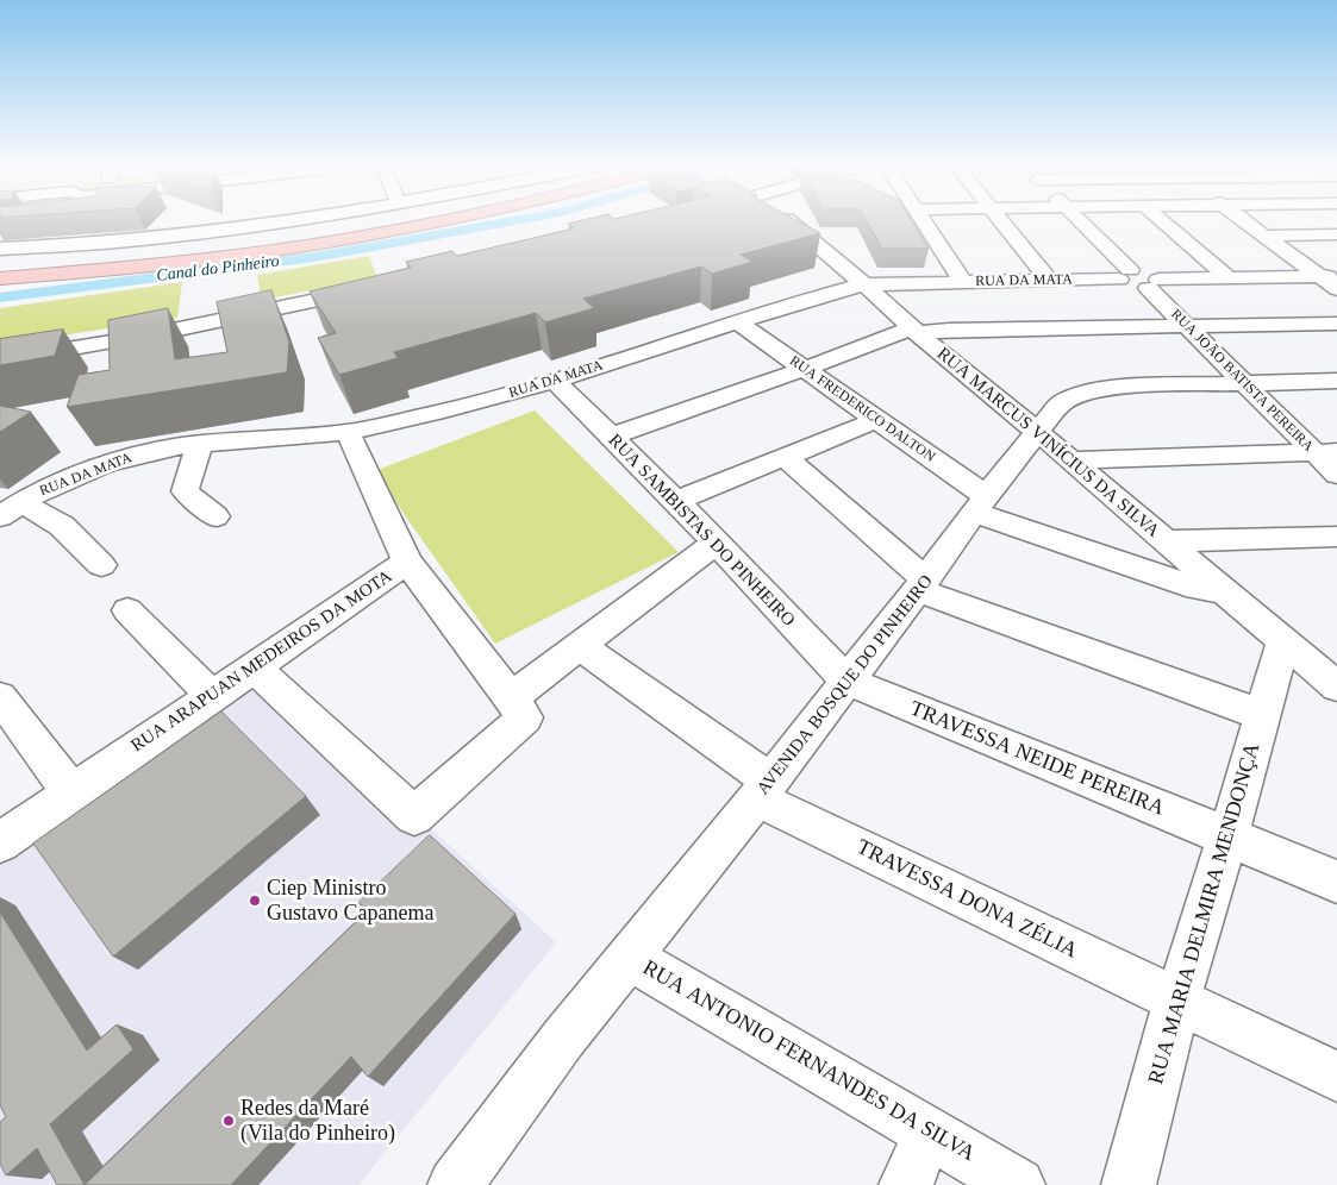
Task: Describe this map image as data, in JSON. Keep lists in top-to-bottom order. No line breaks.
{"streets":{"street":["RUA DA MATA","RUA JOÃO BATISTA PEREIRA","RUA FREDERICO DALTON","RUA MARCUS VINÍCIUS DA SILVA","RUA SAMBISTAS DO PINHEIRO","RUA ARAPUAN MEDEIROS DA MOTA","AVENIDA BOSQUE DO PINHEIRO","TRAVESSA NEIDE PEREIRA","TRAVESSA DONA ZÉLIA","RUA MARIA DELMIRA MENDONÇA","RUA ANTONIO FERNANDES DA SILVA"]},"crossings":[["RUA DA MATA","RUA FREDERICO DALTON"],["RUA DA MATA","RUA MARCUS VINÍCIUS DA SILVA"],["RUA DA MATA","RUA SAMBISTAS DO PINHEIRO"],["RUA DA MATA","RUA ARAPUAN MEDEIROS DA MOTA"],["RUA JOÃO BATISTA PEREIRA","AVENIDA BOSQUE DO PINHEIRO"],["RUA FREDERICO DALTON","AVENIDA BOSQUE DO PINHEIRO"],["RUA MARCUS VINÍCIUS DA SILVA","AVENIDA BOSQUE DO PINHEIRO"],["RUA MARCUS VINÍCIUS DA SILVA","RUA MARIA DELMIRA MENDONÇA"],["RUA SAMBISTAS DO PINHEIRO","AVENIDA BOSQUE DO PINHEIRO"],["RUA SAMBISTAS DO PINHEIRO","TRAVESSA NEIDE PEREIRA"],["AVENIDA BOSQUE DO PINHEIRO","TRAVESSA NEIDE PEREIRA"],["AVENIDA BOSQUE DO PINHEIRO","TRAVESSA DONA ZÉLIA"],["AVENIDA BOSQUE DO PINHEIRO","RUA ANTONIO FERNANDES DA SILVA"],["TRAVESSA NEIDE PEREIRA","RUA MARIA DELMIRA MENDONÇA"],["TRAVESSA DONA ZÉLIA","RUA MARIA DELMIRA MENDONÇA"]],"water":["Canal do Pinheiro"],"places":["Ciep Ministro Gustavo Capanema","Redes da Maré (Vila do Pinheiro)"]}
